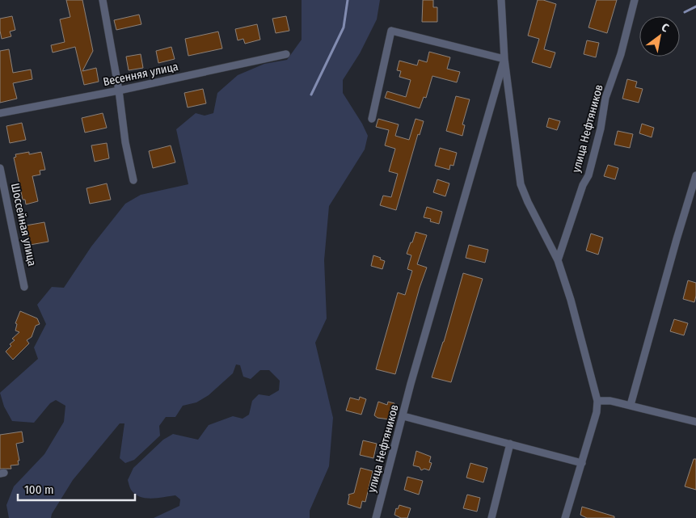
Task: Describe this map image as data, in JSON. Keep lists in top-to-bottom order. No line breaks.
{"streets":{"street":["Весенняя улица","улица Нефтяников","Шоссейная улица"]},"scale_bar":"100 m","north":"top right"}
